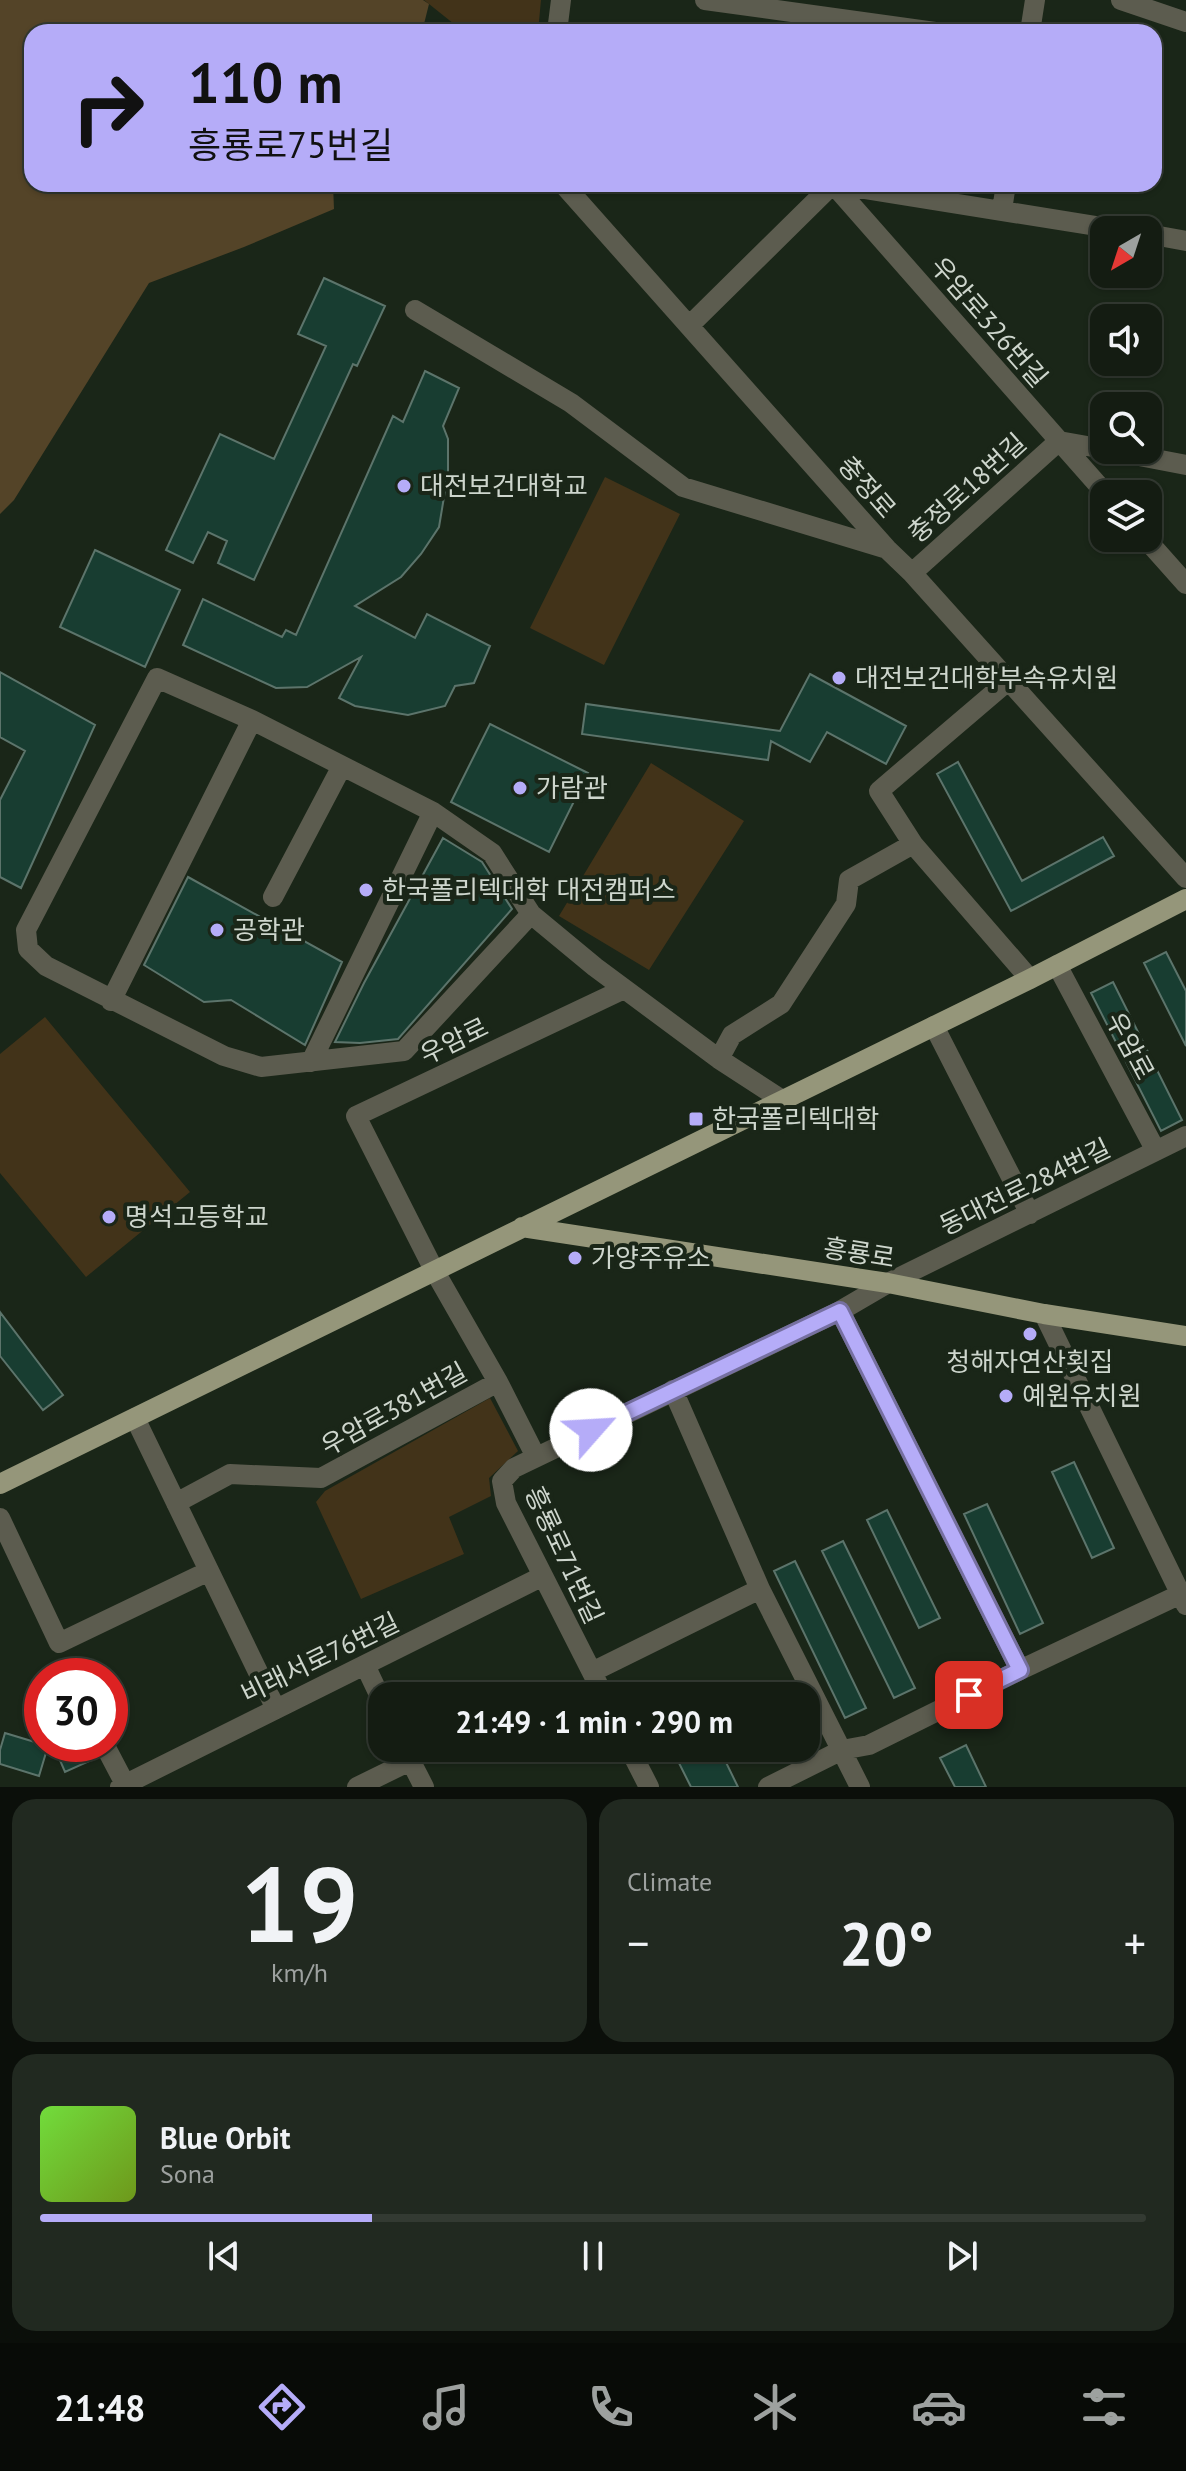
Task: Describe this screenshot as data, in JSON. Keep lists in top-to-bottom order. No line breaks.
{"streets":{"main road":["흥룡로"],"street":["우암로326번길","충정로","충정로18번길","우암로","동대전로284번길","우암로381번길","흥룡로71번길","비래서로76번길"]},"crossings":[["우암로326번길","충정로18번길"],["충정로","충정로18번길"],["우암로","동대전로284번길"],["우암로","우암로381번길"],["우암로","흥룡로71번길"],["동대전로284번길","흥룡로"],["동대전로284번길","흥룡로71번길"],["흥룡로","흥룡로71번길"],["흥룡로71번길","비래서로76번길"]],"places":{"other":["대전보건대학교","대전보건대학부속유치원","가람관","한국폴리텍대학 대전캠퍼스","공학관","명석고등학교","가양주유소","청해자연산횟집","예원유치원"],"transit":["한국폴리텍대학"]},"north":"bottom left","page":{"turn":["110 m","흥룡로75번길"],"limit":"30","trip":"21:49 · 1 min · 290 m","tile":[["19","km/h"],"Climate"],"heat":["−","20°","+"],"song":["Blue Orbit","Sona"],"tabs":"21:48"}}
